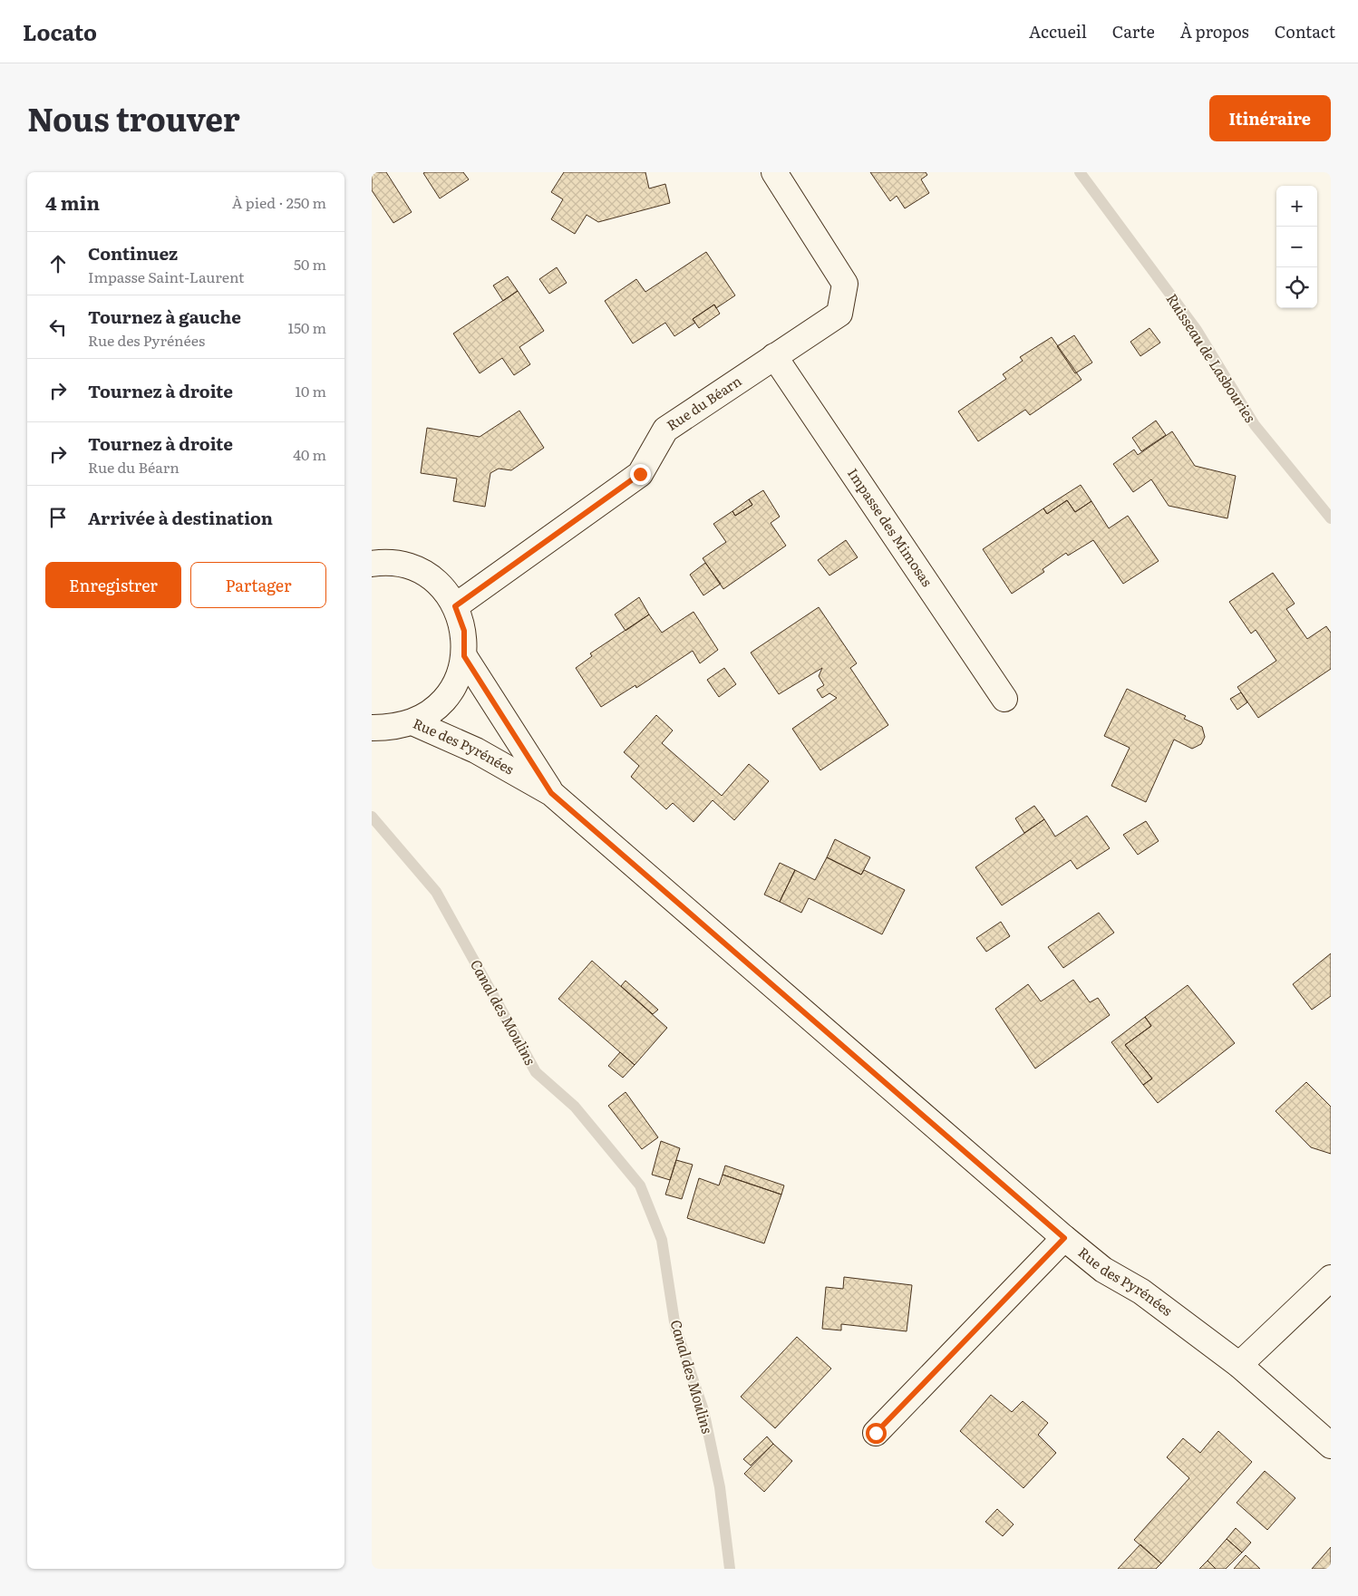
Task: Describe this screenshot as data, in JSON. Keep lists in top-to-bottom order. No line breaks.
{"streets":{"main road":["Rue du Béarn","Impasse des Mimosas","Rue des Pyrénées"]},"crossings":[["Rue du Béarn","Impasse des Mimosas"]],"water":["Ruisseau de Lasbouries","Canal des Moulins"],"page":{"header":"Locato","nav":["Accueil","Carte","À propos","Contact"],"title":"Nous trouver","buttons":["Itinéraire",["Enregistrer","Partager"]],"heading":["4 min","À pied · 250 m"],"map_buttons":["+","−"],"list":[["Continuez","Impasse Saint-Laurent","50 m"],["Tournez à gauche","Rue des Pyrénées","150 m"],["Tournez à droite","10 m"],["Tournez à droite","Rue du Béarn","40 m"],"Arrivée à destination"]}}
